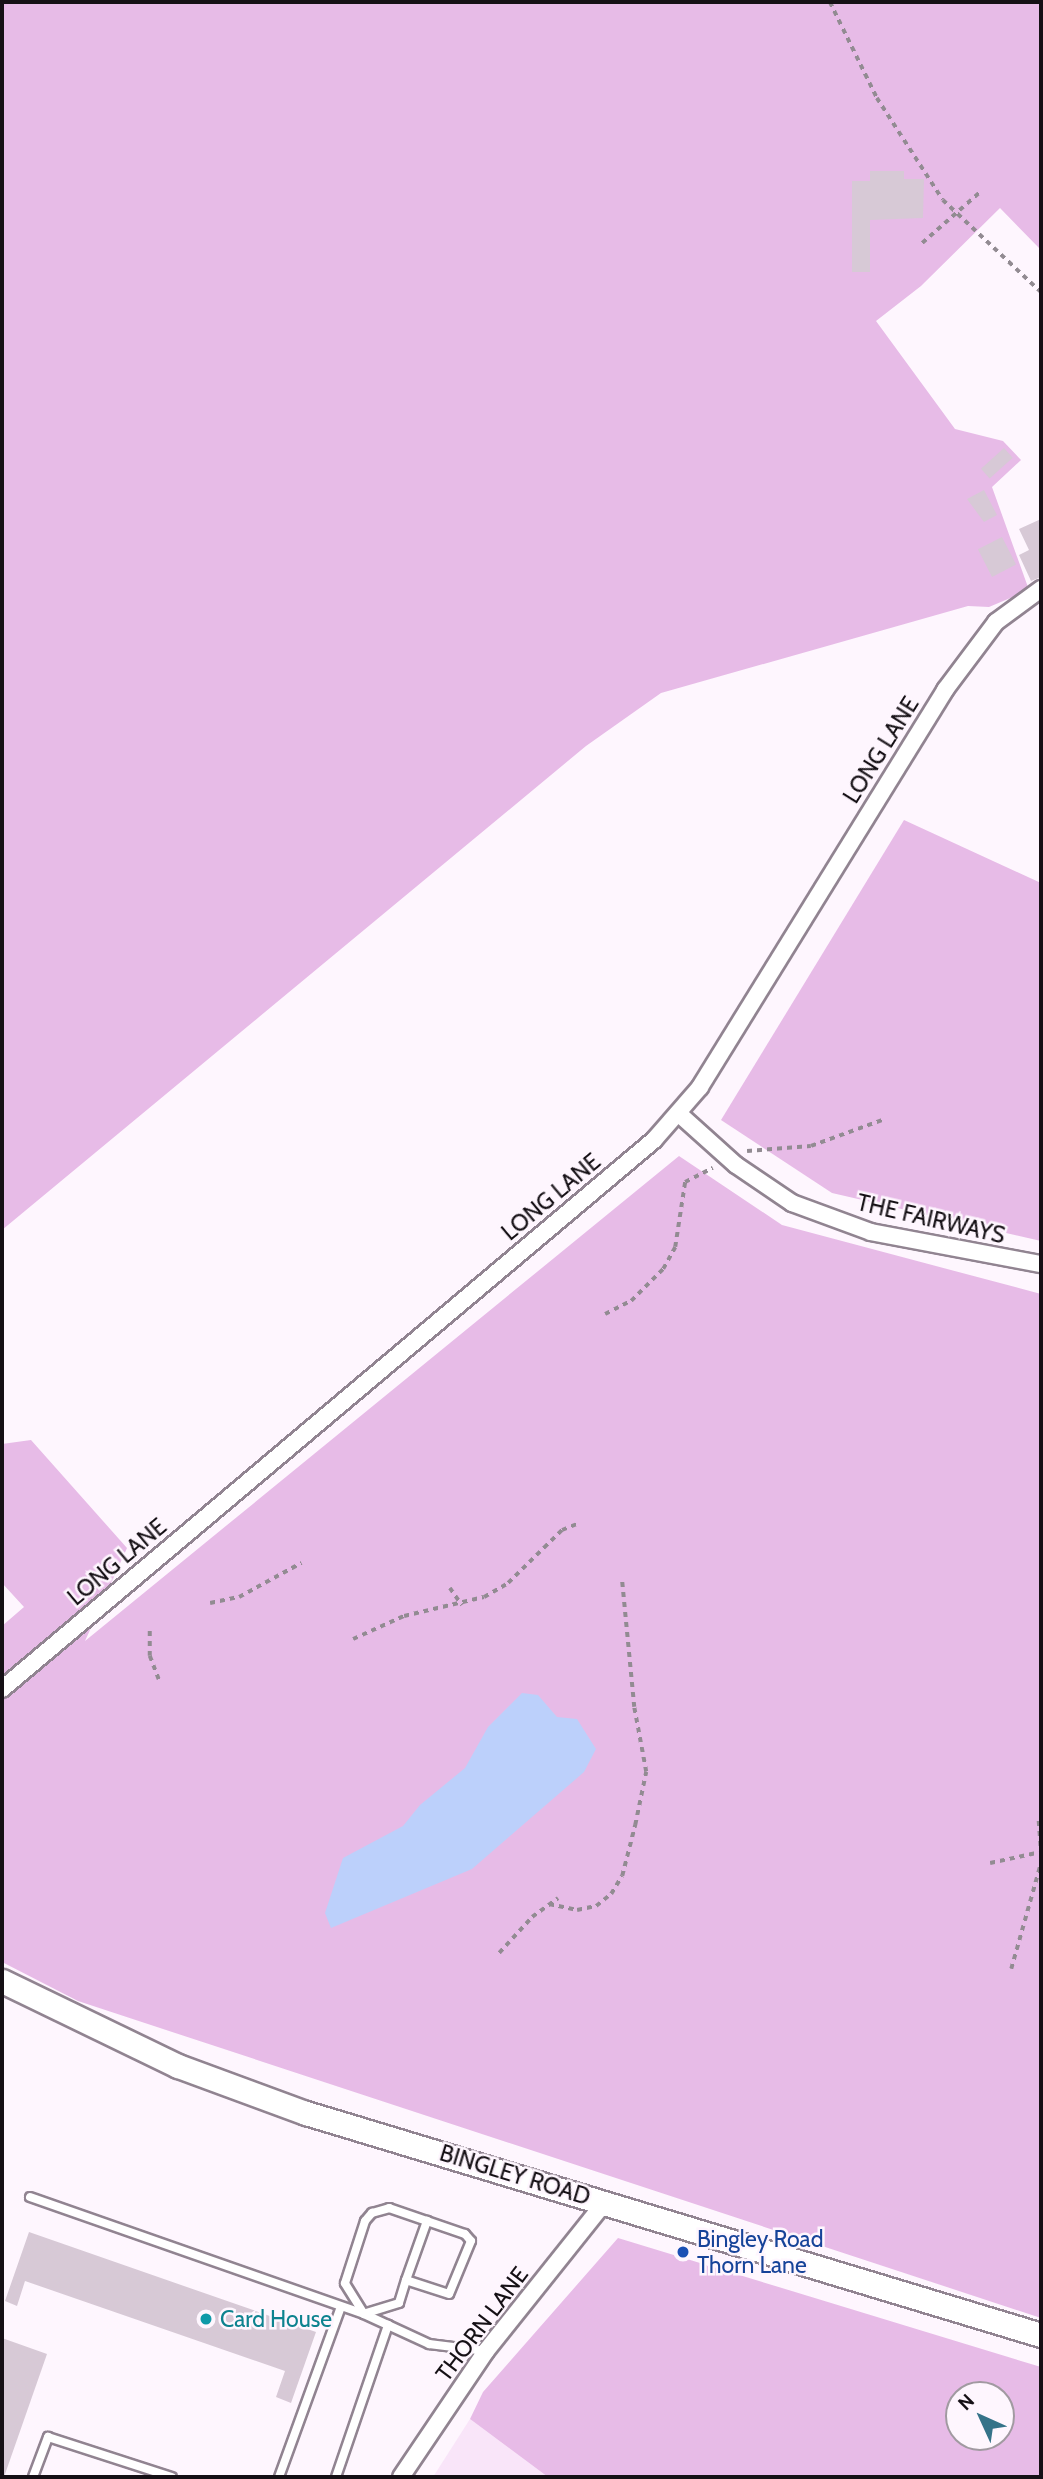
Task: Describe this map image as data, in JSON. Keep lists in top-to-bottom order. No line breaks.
{"streets":{"main road":["BINGLEY ROAD"],"street":["LONG LANE","THE FAIRWAYS","THORN LANE"]},"crossings":[["LONG LANE","THE FAIRWAYS"],["BINGLEY ROAD","THORN LANE"]],"places":["Bingley Road Thorn Lane","Card House"],"north":"top left"}
